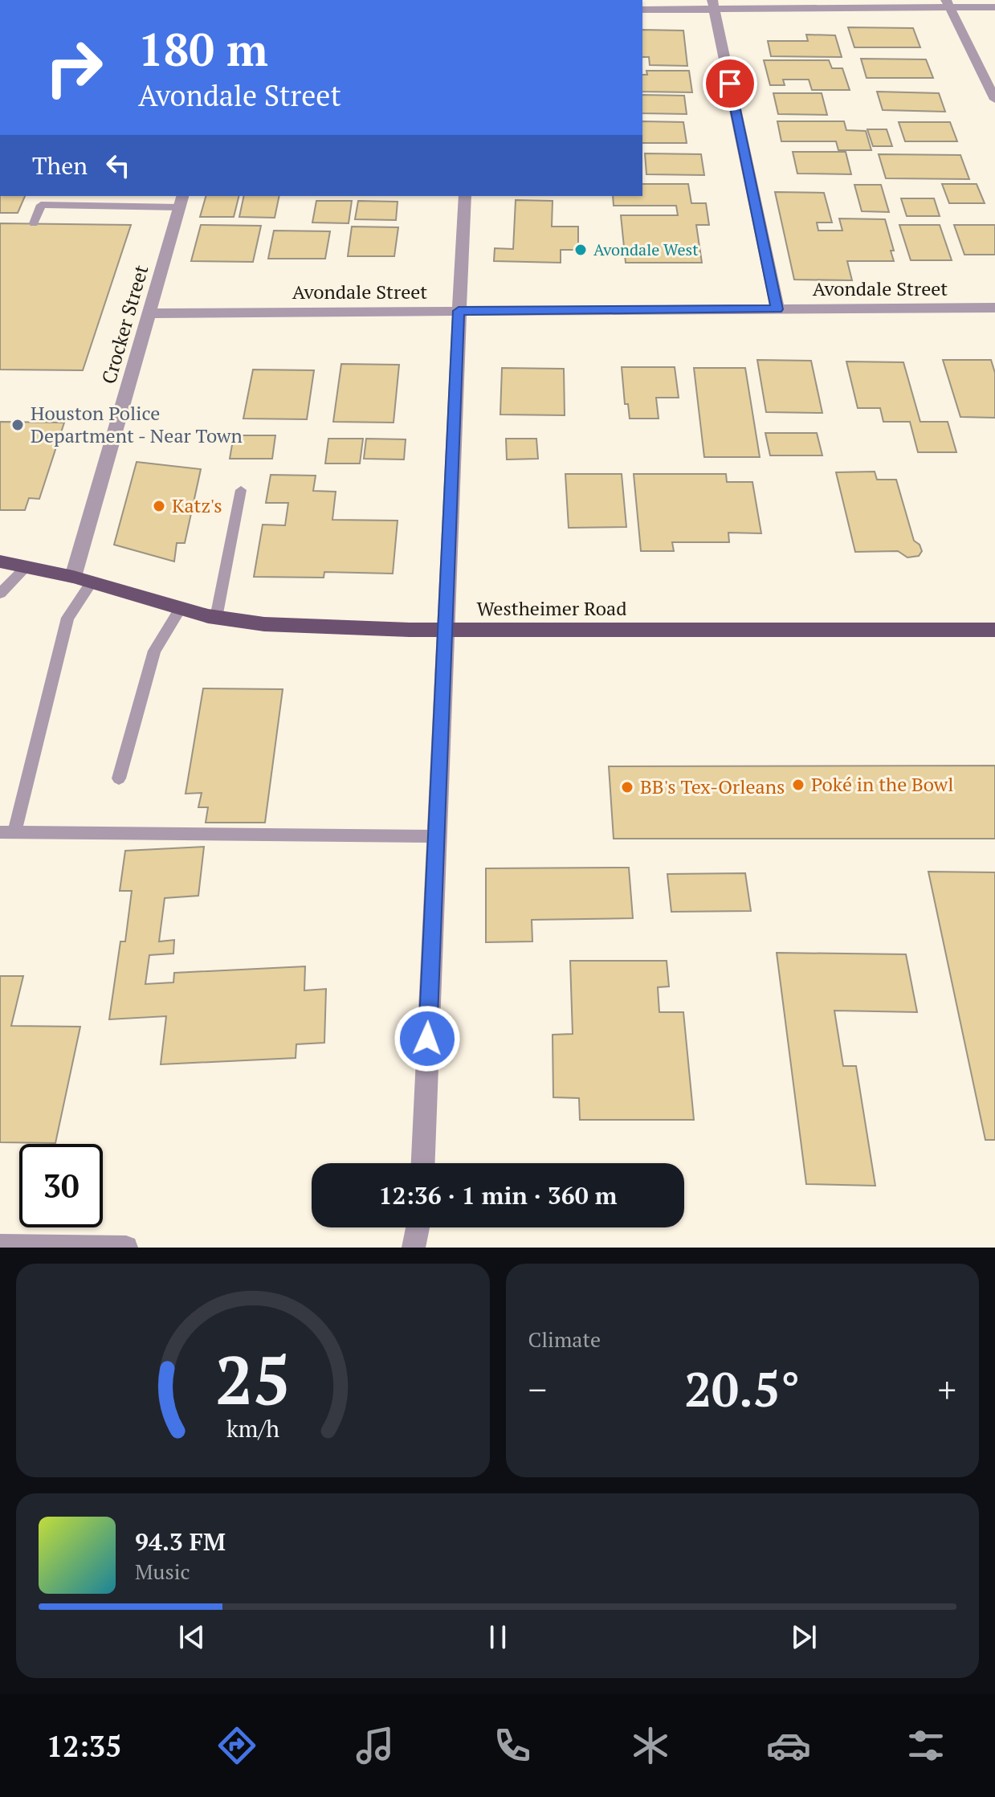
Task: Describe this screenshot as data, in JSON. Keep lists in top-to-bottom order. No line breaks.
{"streets":{"main road":["Westheimer Road"],"street":["Avondale Street","Crocker Street"]},"crossings":[["Avondale Street","Crocker Street"],["Crocker Street","Westheimer Road"]],"places":["Avondale West","Houston Police Department - Near Town","Katz's","Poké in the Bowl","BB's Tex-Orleans"],"page":{"turn":["180 m","Avondale Street"],"then":"Then","limit":"30","trip":"12:36 · 1 min · 360 m","tile":"Climate","heat":["−","20.5°","+"],"song":["94.3 FM","Music"],"tabs":"12:35","gauge":["25","km/h"]}}
